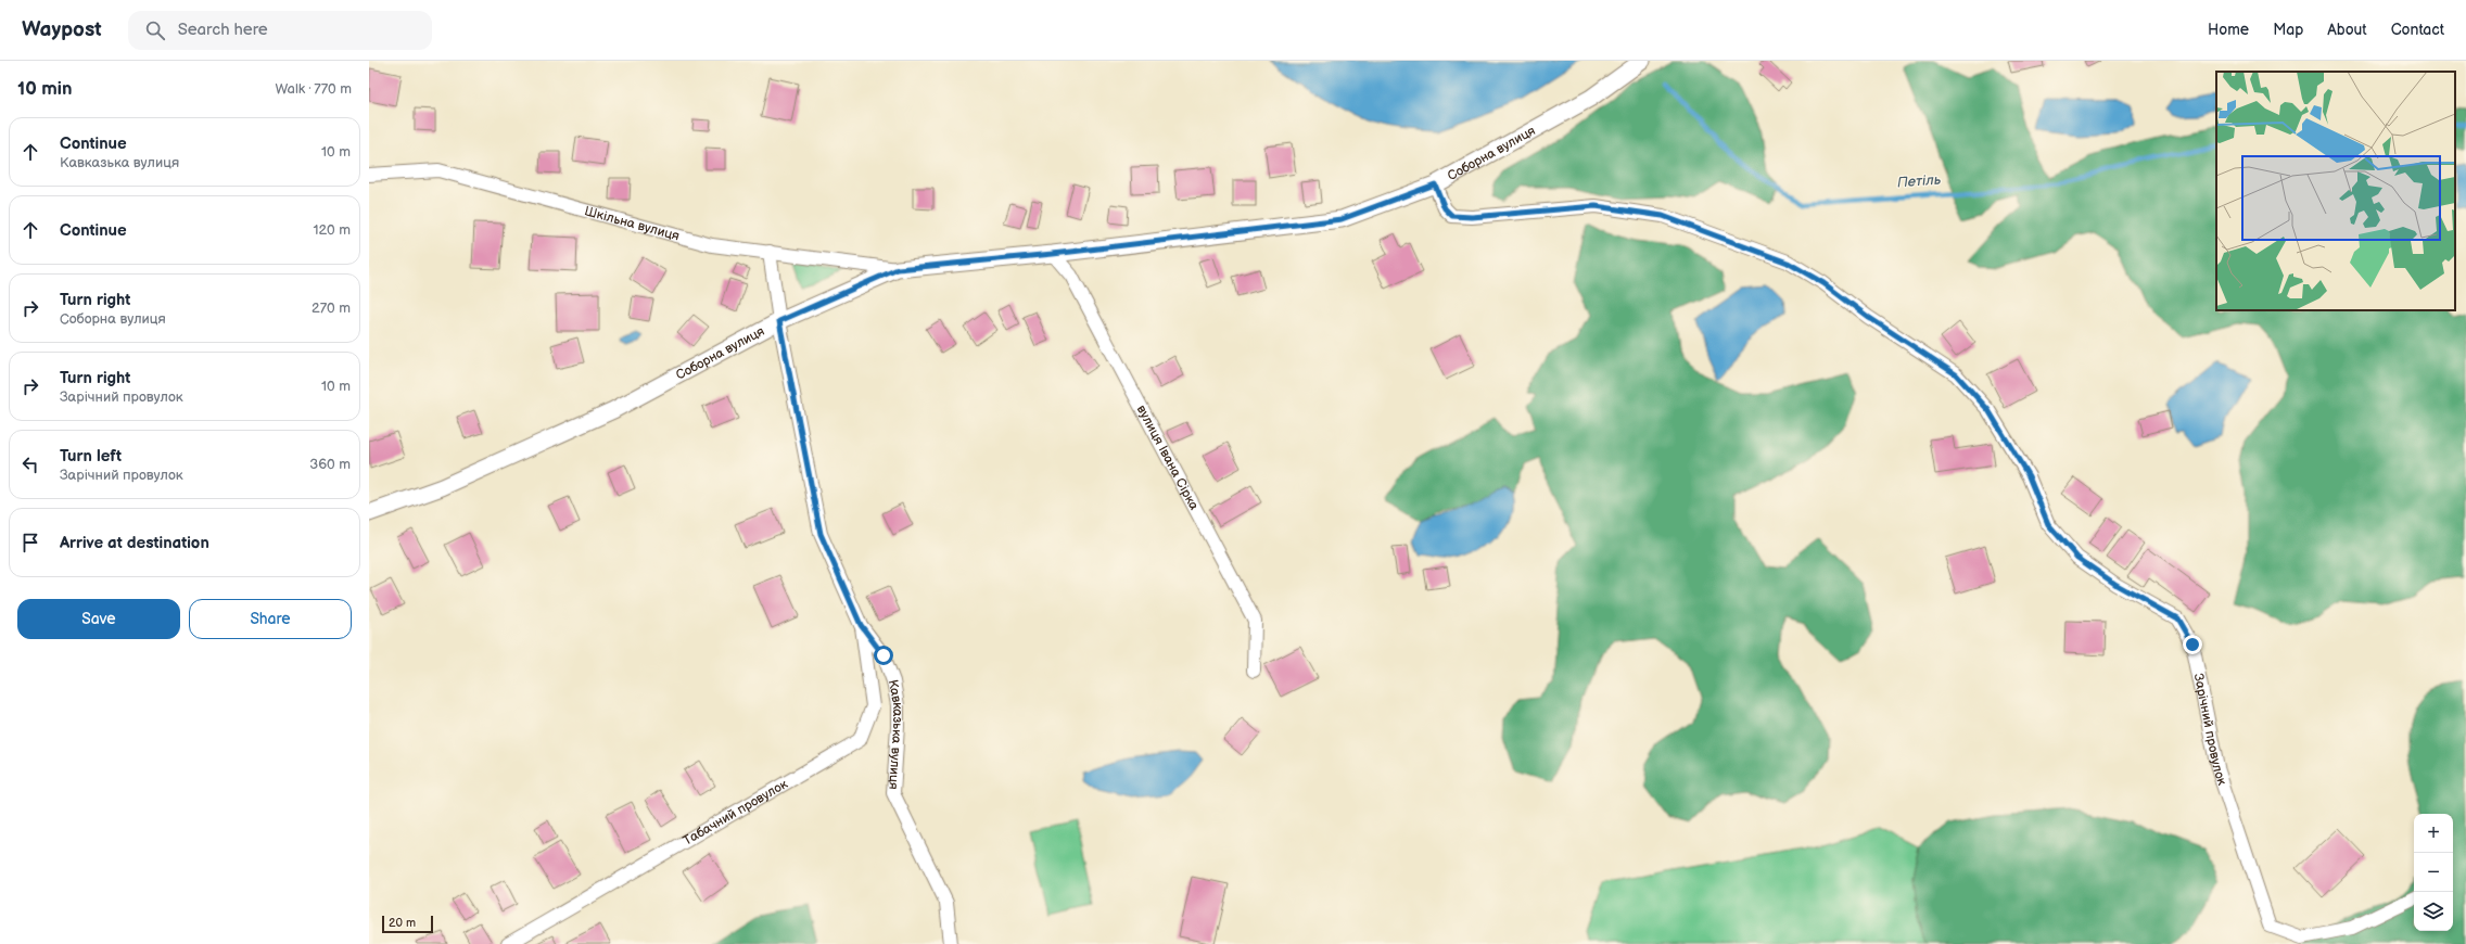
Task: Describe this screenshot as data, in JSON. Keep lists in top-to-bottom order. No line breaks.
{"streets":{"street":["Соборна вулиця","Шкільна вулиця","вулиця Івана Сірка","Зарічний провулок","Кавказька вулиця","Табачний провулок"]},"crossings":[["Соборна вулиця","Шкільна вулиця"],["Соборна вулиця","вулиця Івана Сірка"],["Соборна вулиця","Зарічний провулок"],["Кавказька вулиця","Табачний провулок"]],"water":["Петіль"],"scale_bar":"20 m","page":{"header":"Waypost","search":"Search here","nav":["Home","Map","About","Contact"],"heading":["10 min","Walk · 770 m"],"list":[["Continue","Кавказька вулиця","10 m"],["Continue","120 m"],["Turn right","Соборна вулиця","270 m"],["Turn right","Зарічний провулок","10 m"],["Turn left","Зарічний провулок","360 m"],"Arrive at destination"],"buttons":["Save","Share"],"map_buttons":["+","−"],"scale":"20 m"}}
